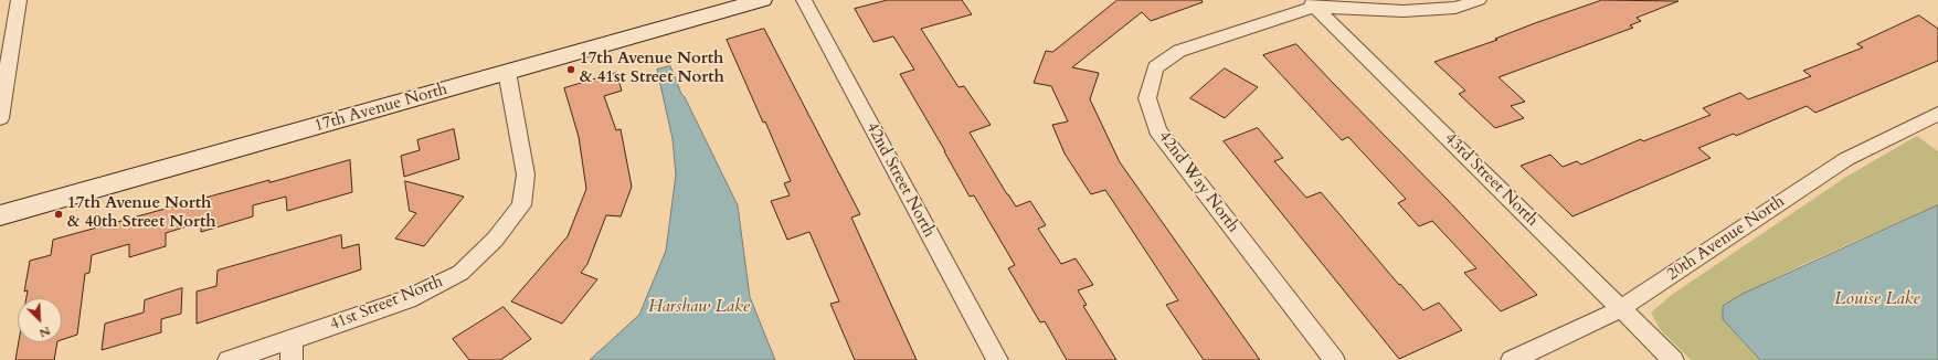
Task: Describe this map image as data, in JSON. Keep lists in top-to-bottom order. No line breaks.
{"streets":{"street":["17th Avenue North","42nd Street North","43rd Street North","42nd Way North","20th Avenue North","41st Street North"]},"crossings":[["17th Avenue North","41st Street North"],["43rd Street North","42nd Way North"],["43rd Street North","20th Avenue North"]],"water":["Louise Lake","Harshaw Lake"],"places":["17th Avenue North & 41st Street North","17th Avenue North & 40th Street North"],"north":"bottom right"}
